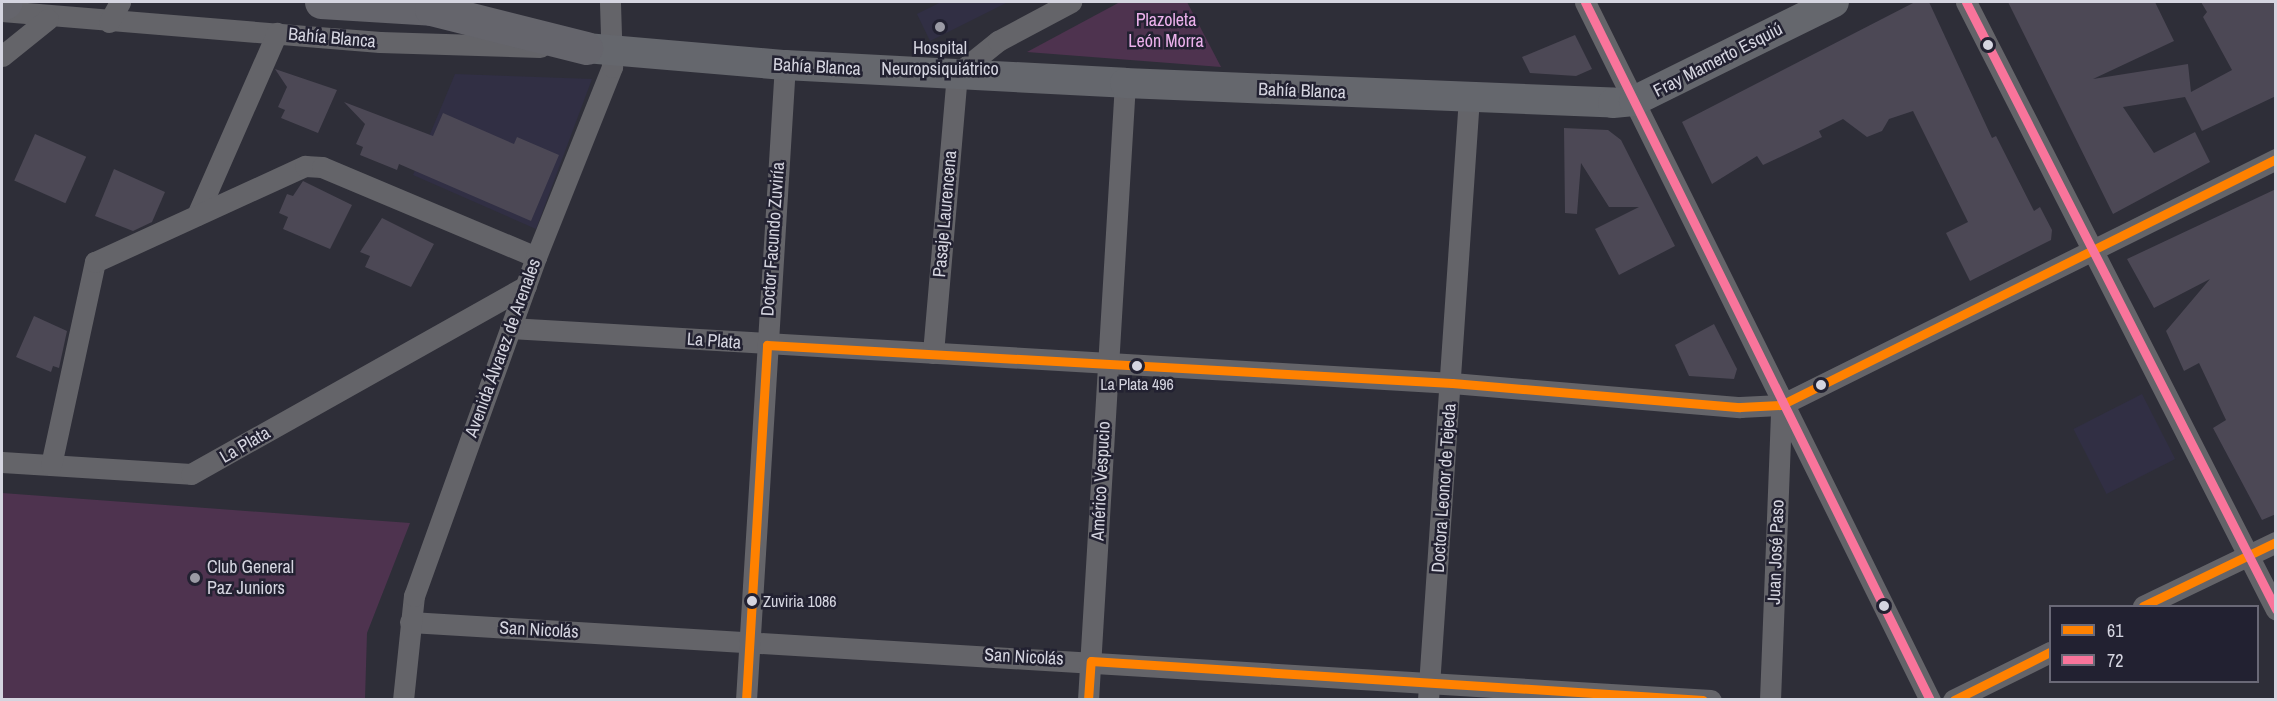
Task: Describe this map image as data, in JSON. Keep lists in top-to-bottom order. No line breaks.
{"streets":{"street":["Bahía Blanca","Fray Mamerto Esquiú","Pasaje Laurencena","Doctor Facundo Zuviría","La Plata","Avenida Álvarez de Arenales","Américo Vespucio","Doctora Leonor de Tejeda","Juan José Paso","San Nicolás"]},"crossings":[["Bahía Blanca","Fray Mamerto Esquiú"],["Bahía Blanca","Pasaje Laurencena"],["Bahía Blanca","Doctor Facundo Zuviría"],["Bahía Blanca","Avenida Álvarez de Arenales"],["Bahía Blanca","Américo Vespucio"],["Bahía Blanca","Doctora Leonor de Tejeda"],["Pasaje Laurencena","La Plata"],["Doctor Facundo Zuviría","La Plata"],["Doctor Facundo Zuviría","San Nicolás"],["La Plata","Avenida Álvarez de Arenales"],["La Plata","Américo Vespucio"],["La Plata","Doctora Leonor de Tejeda"],["La Plata","Juan José Paso"],["Avenida Álvarez de Arenales","San Nicolás"],["Américo Vespucio","San Nicolás"],["Doctora Leonor de Tejeda","San Nicolás"]],"parks":["Plazoleta León Morra"],"places":["Hospital Neuropsiquiátrico","La Plata 496","Club General Paz Juniors","Zuviria 1086"],"lines":["transit line 72","transit line 61"],"legend":["61","72"]}
